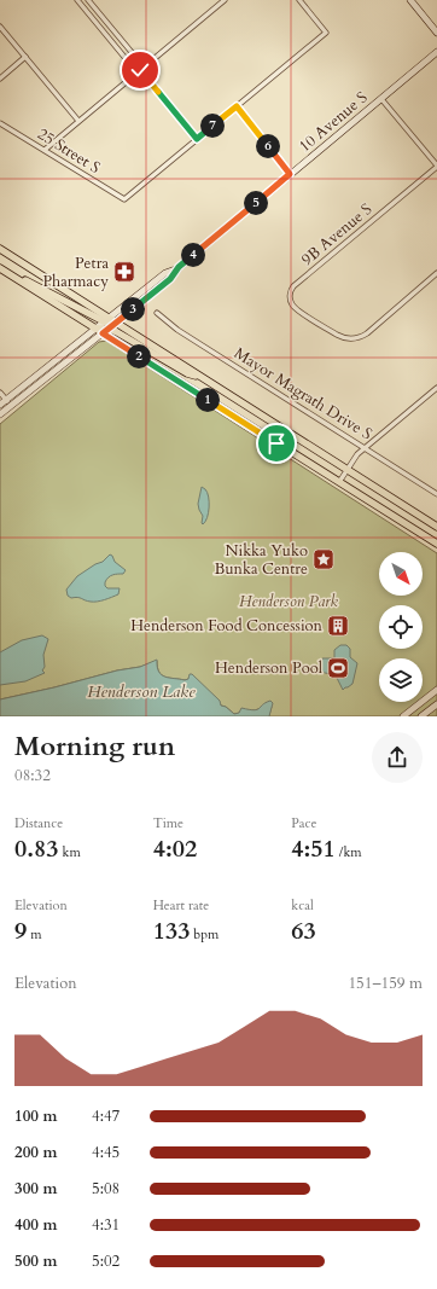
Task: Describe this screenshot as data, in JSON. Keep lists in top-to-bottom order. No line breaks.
{"streets":{"street":["10 Avenue S","25 Street S","9B Avenue S","Mayor Magrath Drive S"]},"water":["Henderson Lake"],"parks":["Henderson Park"],"places":{"pharmacy":["Petra Pharmacy"],"place":["Nikka Yuko Bunka Centre"],"building":["Henderson Food Concession"],"sports":["Henderson Pool"]},"north":"bottom right","page":{"pins":["7","6","5","4","3","2","1"],"heading":["Morning run","08:32"],"stats":[["Distance","0.83 km"],["Time","4:02"],["Pace","4:51 /km"],["Elevation","9 m"],["Heart rate","133 bpm"],["kcal","63"]],"chart":["Elevation","151–159 m"],"list":[{"name":"100 m","note":"4:47"},{"name":"200 m","note":"4:45"},{"name":"300 m","note":"5:08"},{"name":"400 m","note":"4:31"},{"name":"500 m","note":"5:02"}]}}
